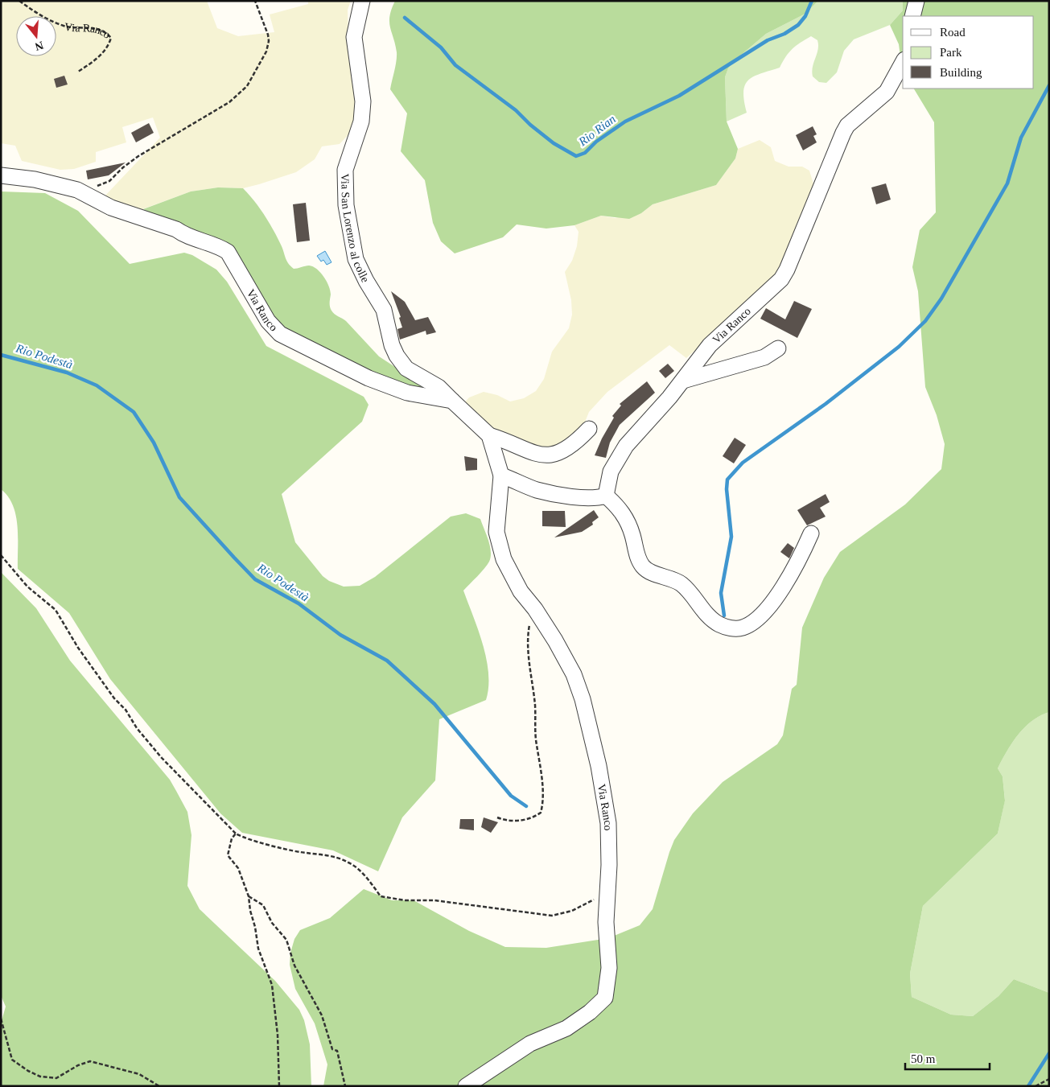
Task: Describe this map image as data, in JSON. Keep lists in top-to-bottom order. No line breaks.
{"streets":{"street":["Via Ranco","Via San Lorenzo al colle"]},"crossings":[["Via Ranco","Via San Lorenzo al colle"]],"water":["Rio Rian","Rio Podestà"],"legend":["Road","Park","Building"],"scale_bar":"50 m","north":"bottom"}
